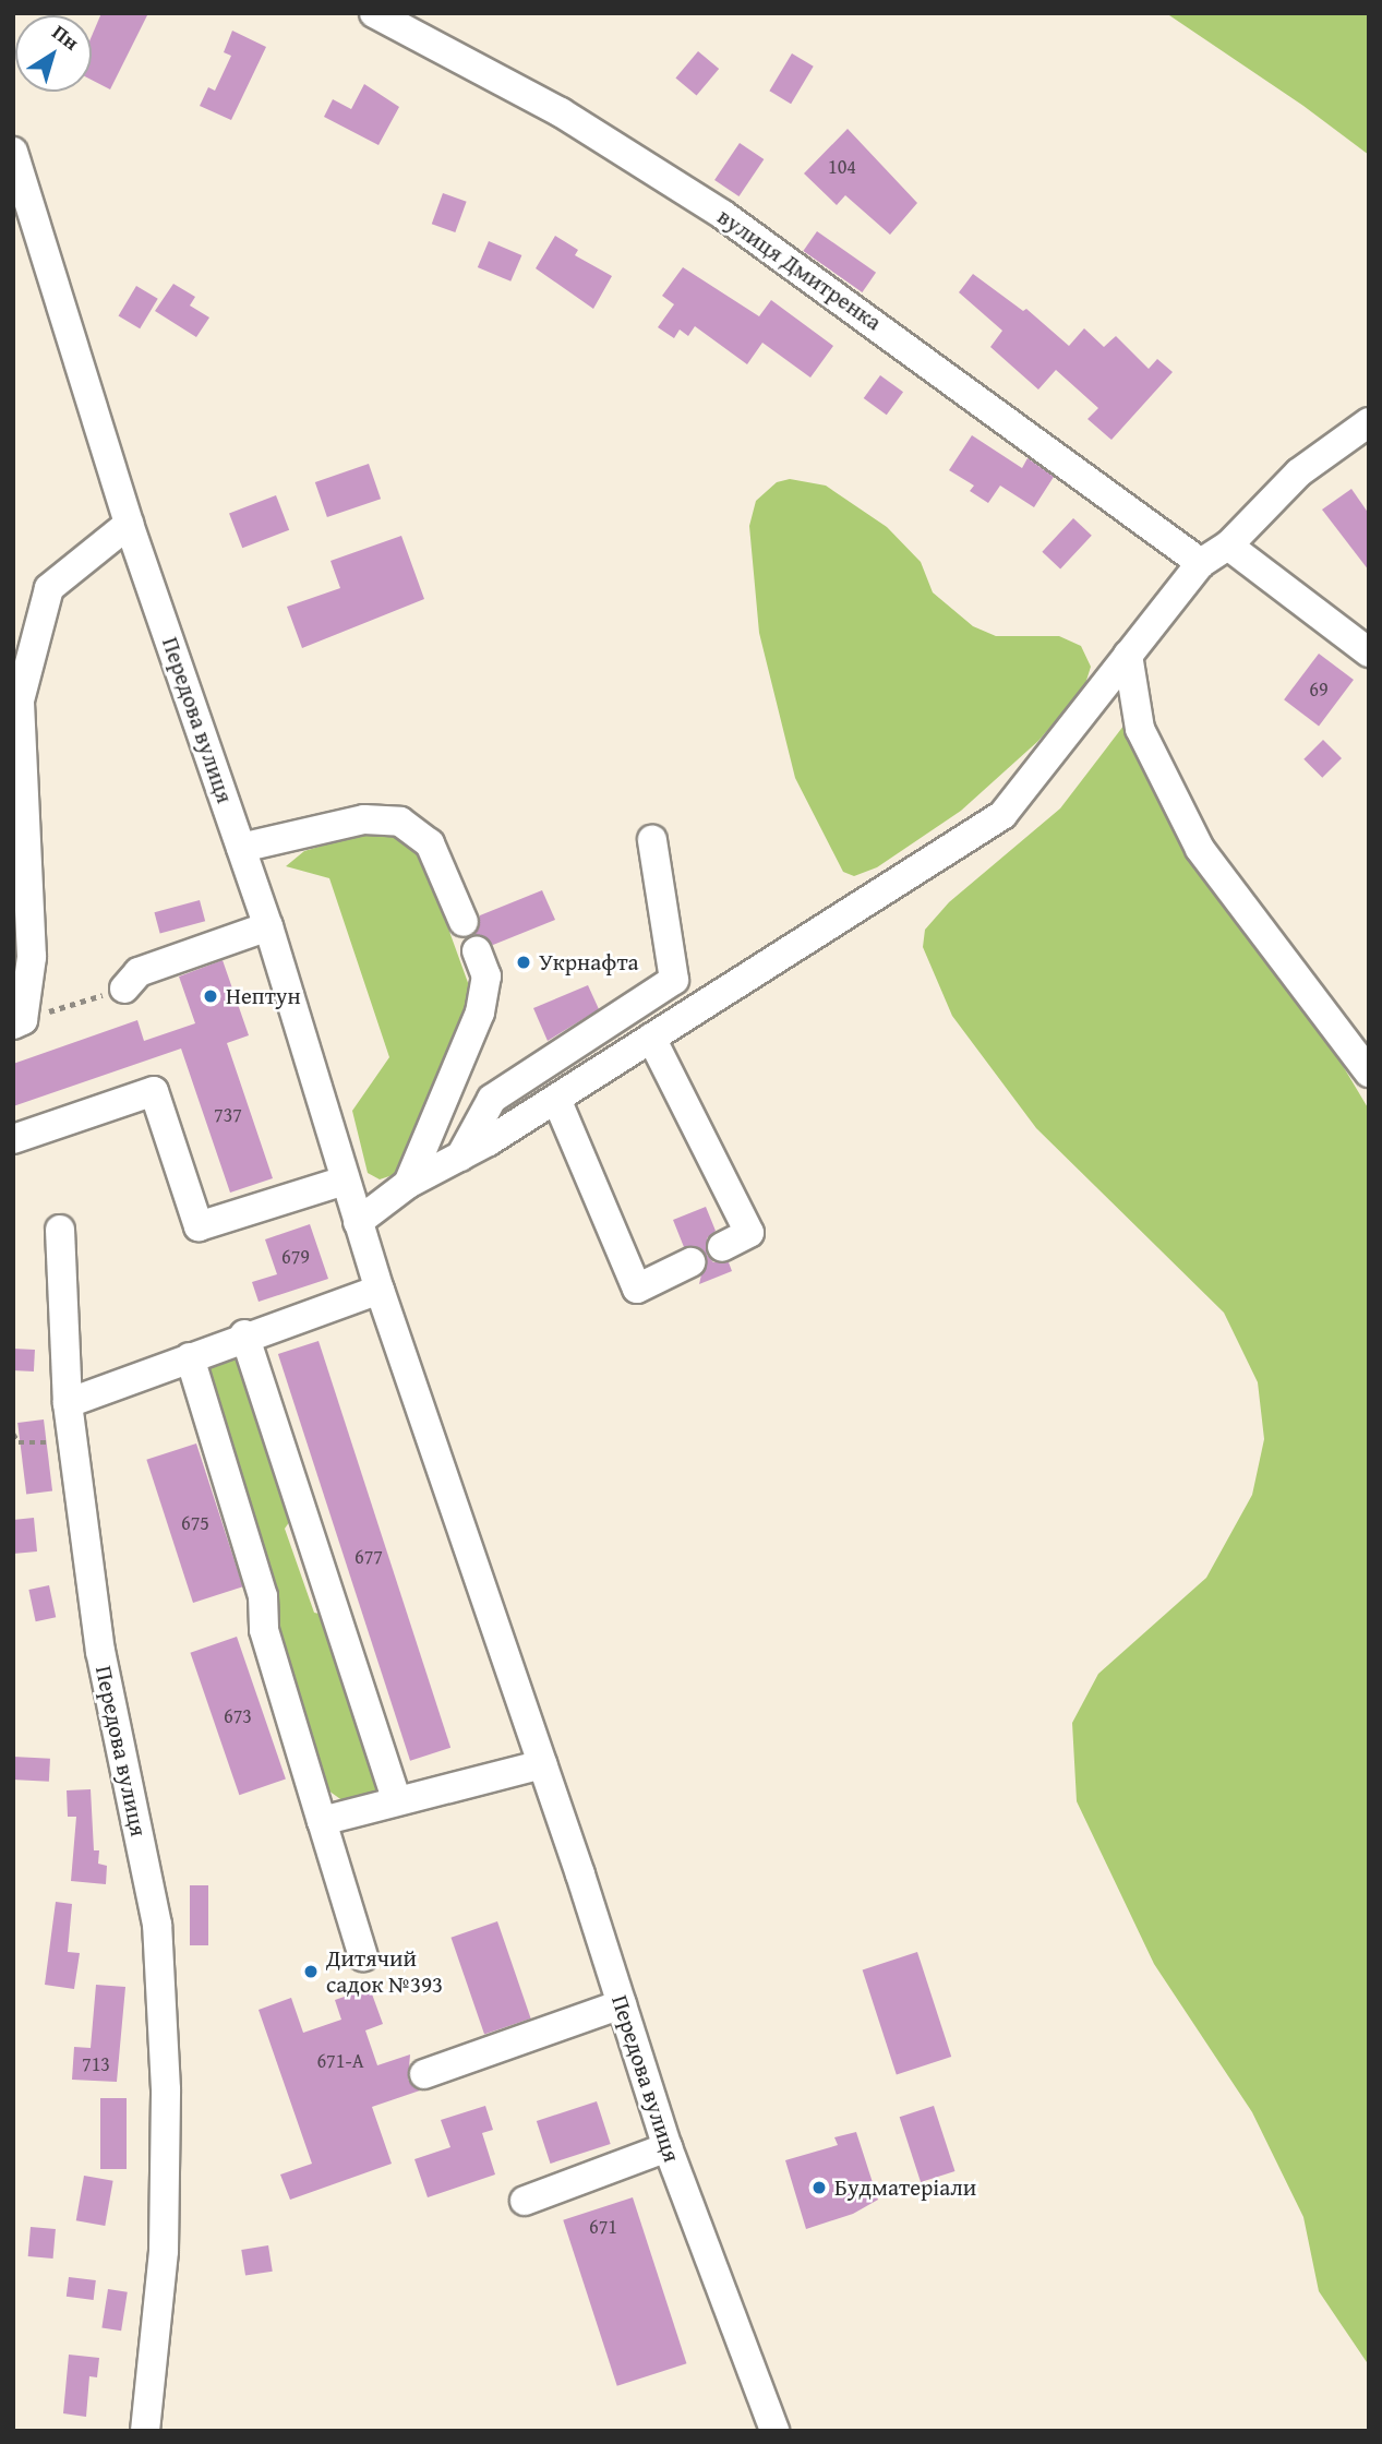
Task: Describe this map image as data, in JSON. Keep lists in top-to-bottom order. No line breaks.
{"streets":{"street":["вулиця Дмитренка","Передова вулиця"]},"places":["Укрнафта","Нептун","Дитячий садок №393","Будматеріали"],"house_numbers":["104","69","737","679","675","677","673","671-А","713","671"],"north":"top right"}
